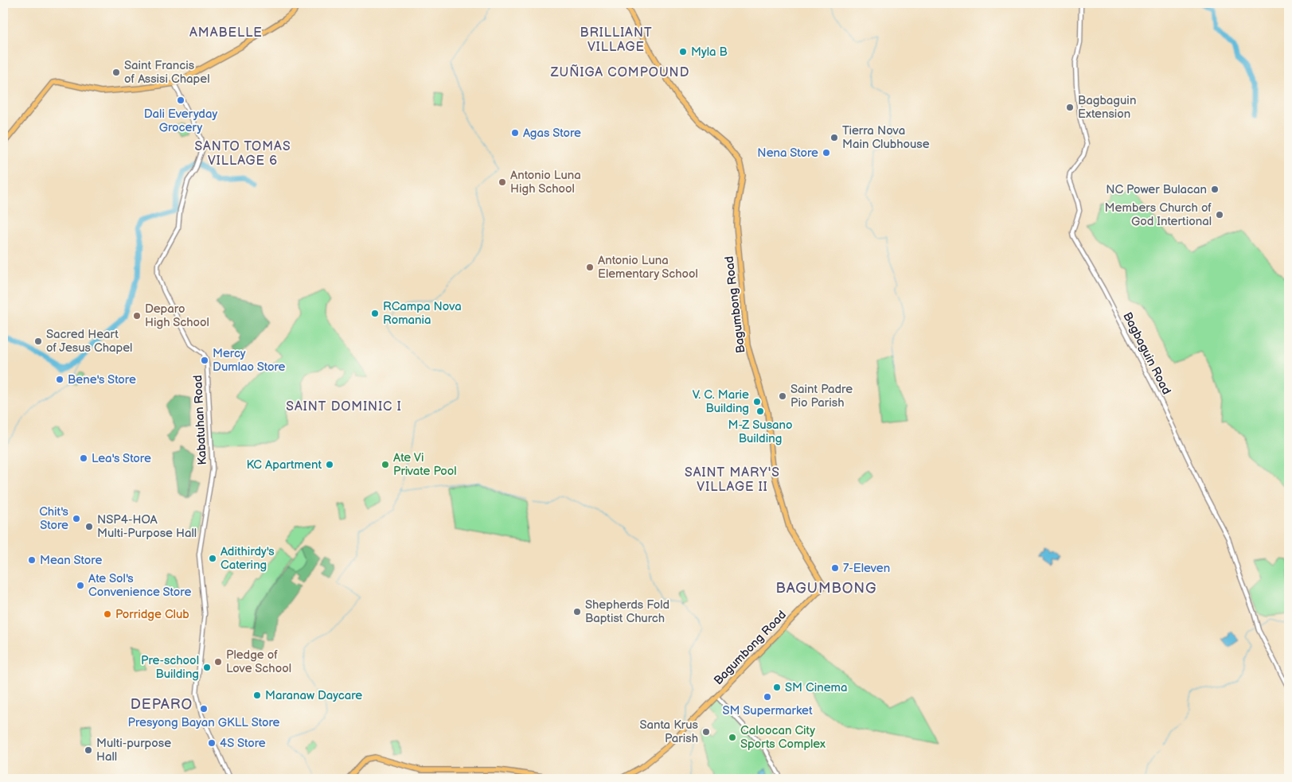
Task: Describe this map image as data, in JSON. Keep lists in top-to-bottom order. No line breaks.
{"streets":{"main road":["Bagumbong Road"],"street":["Bagbaguin Road","Kabatuhan Road"]},"districts":["AMABELLE","BRILLIANT VILLAGE","ZUÑIGA COMPOUND","SANTO TOMAS VILLAGE 6","SAINT DOMINIC I","SAINT MARY'S VILLAGE II","BAGUMBONG","DEPARO"],"places":["Myla B","Saint Francis of Assisi Chapel","Dali Everyday Grocery","Bagbaguin Extension","Agas Store","Tierra Nova Main Clubhouse","Nena Store","Antonio Luna High School","NC Power Bulacan","Members Church of God Intertional","Antonio Luna Elementary School","RCampa Nova Romania","Deparo High School","Sacred Heart of Jesus Chapel","Mercy Dumlao Store","Bene's Store","Saint Padre Pio Parish","V. C. Marie Building","M-Z Susano Building","Lea's Store","KC Apartment","Ate Vi Private Pool","Chit's Store","NSP4-HOA Multi-Purpose Hall","Adithirdy's Catering","Mean Store","7-Eleven","Ate Sol's Convenience Store","Shepherds Fold Baptist Church","Porridge Club","Pledge of Love School","Pre-school Building","SM Cinema","Maranaw Daycare","SM Supermarket","Presyong Bayan GKLL Store","Santa Krus Parish","Caloocan City Sports Complex","4S Store","Multi-purpose Hall"]}
